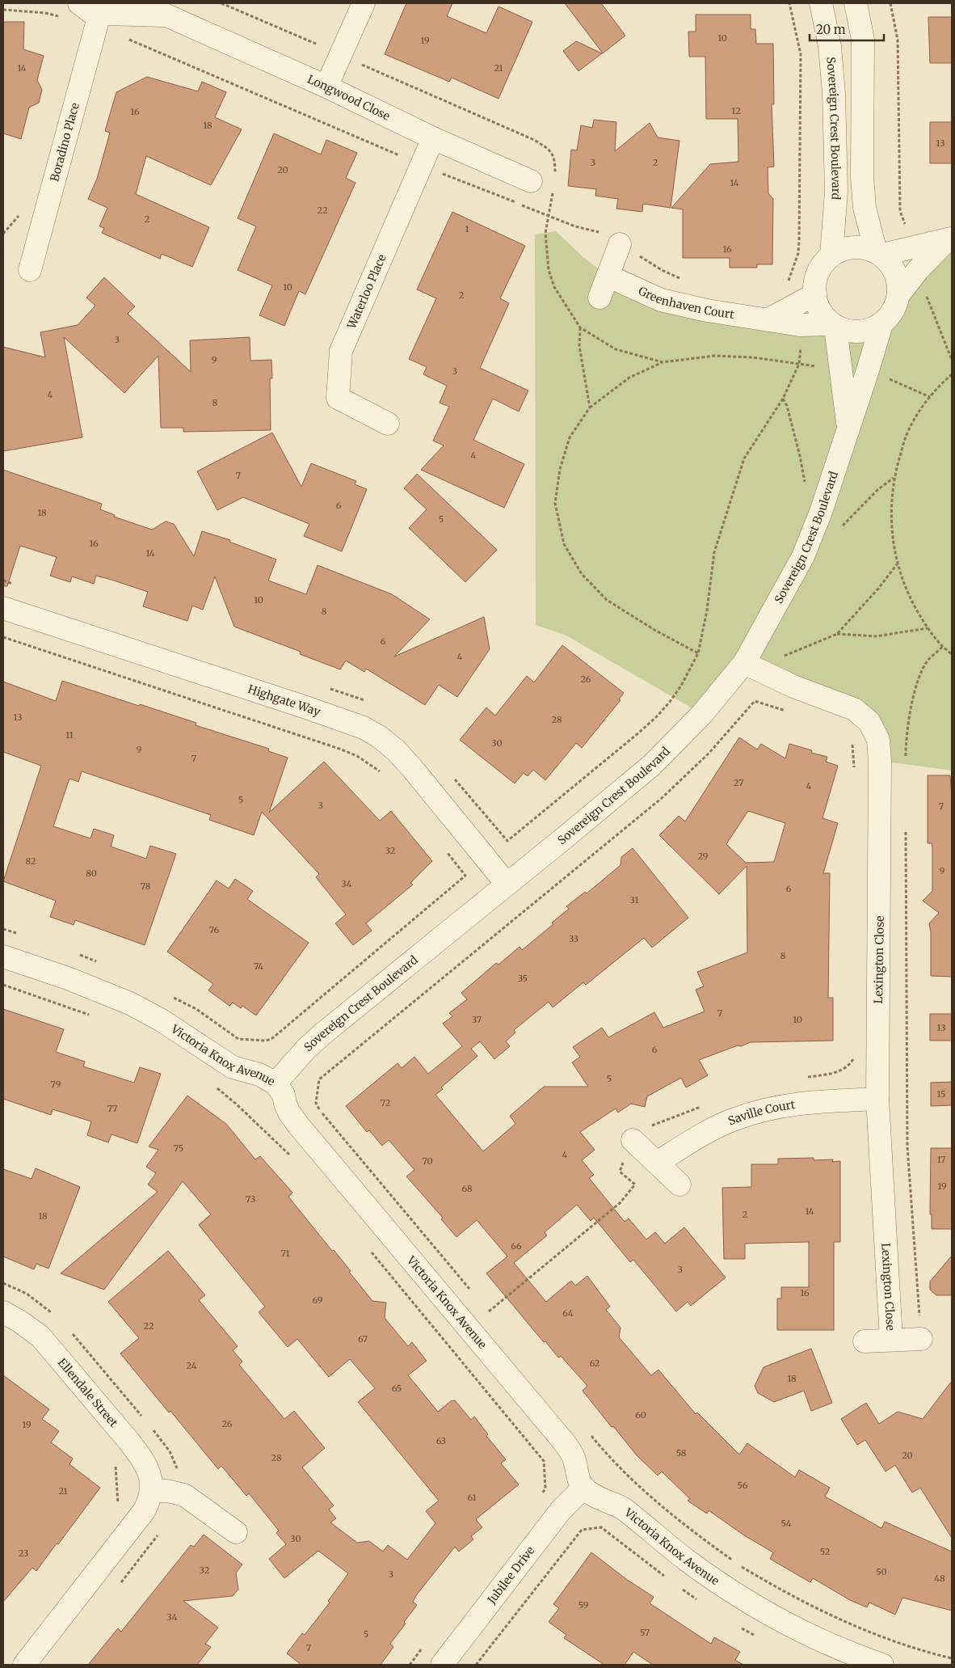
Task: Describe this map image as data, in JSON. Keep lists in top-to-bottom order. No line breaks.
{"streets":{"street":["Longwood Close","Sovereign Crest Boulevard","Boradino Place","Waterloo Place","Greenhaven Court","Highgate Way","Lexington Close","Victoria Knox Avenue","Saville Court","Ellendale Street","Jubilee Drive"]},"crossings":[["Longwood Close","Boradino Place"],["Longwood Close","Waterloo Place"],["Sovereign Crest Boulevard","Greenhaven Court"],["Sovereign Crest Boulevard","Highgate Way"],["Sovereign Crest Boulevard","Lexington Close"],["Sovereign Crest Boulevard","Victoria Knox Avenue"],["Lexington Close","Saville Court"],["Victoria Knox Avenue","Jubilee Drive"]],"house_numbers":["10","19","14","21","12","16","18","13","3","2","20","14","22","2","1","16","10","2","3","9","3","4","8","4","7","6","18","5","16","14","10","8","6","4","26","13","28","11","30","9","7","27","4","5","3","7","32","29","82","9","80","34","78","6","31","76","33","8","74","35","7","37","10","13","6","5","79","15","72","77","75","4","17","70","19","68","73","14","2","18","66","71","3","16","69","64","22","67","62","24","18","65","60","26","19","63","58","20","28","56","21","61","54","30","52","23","32","50","3","48","59","34","57","5","7"],"scale_bar":"20 m"}
